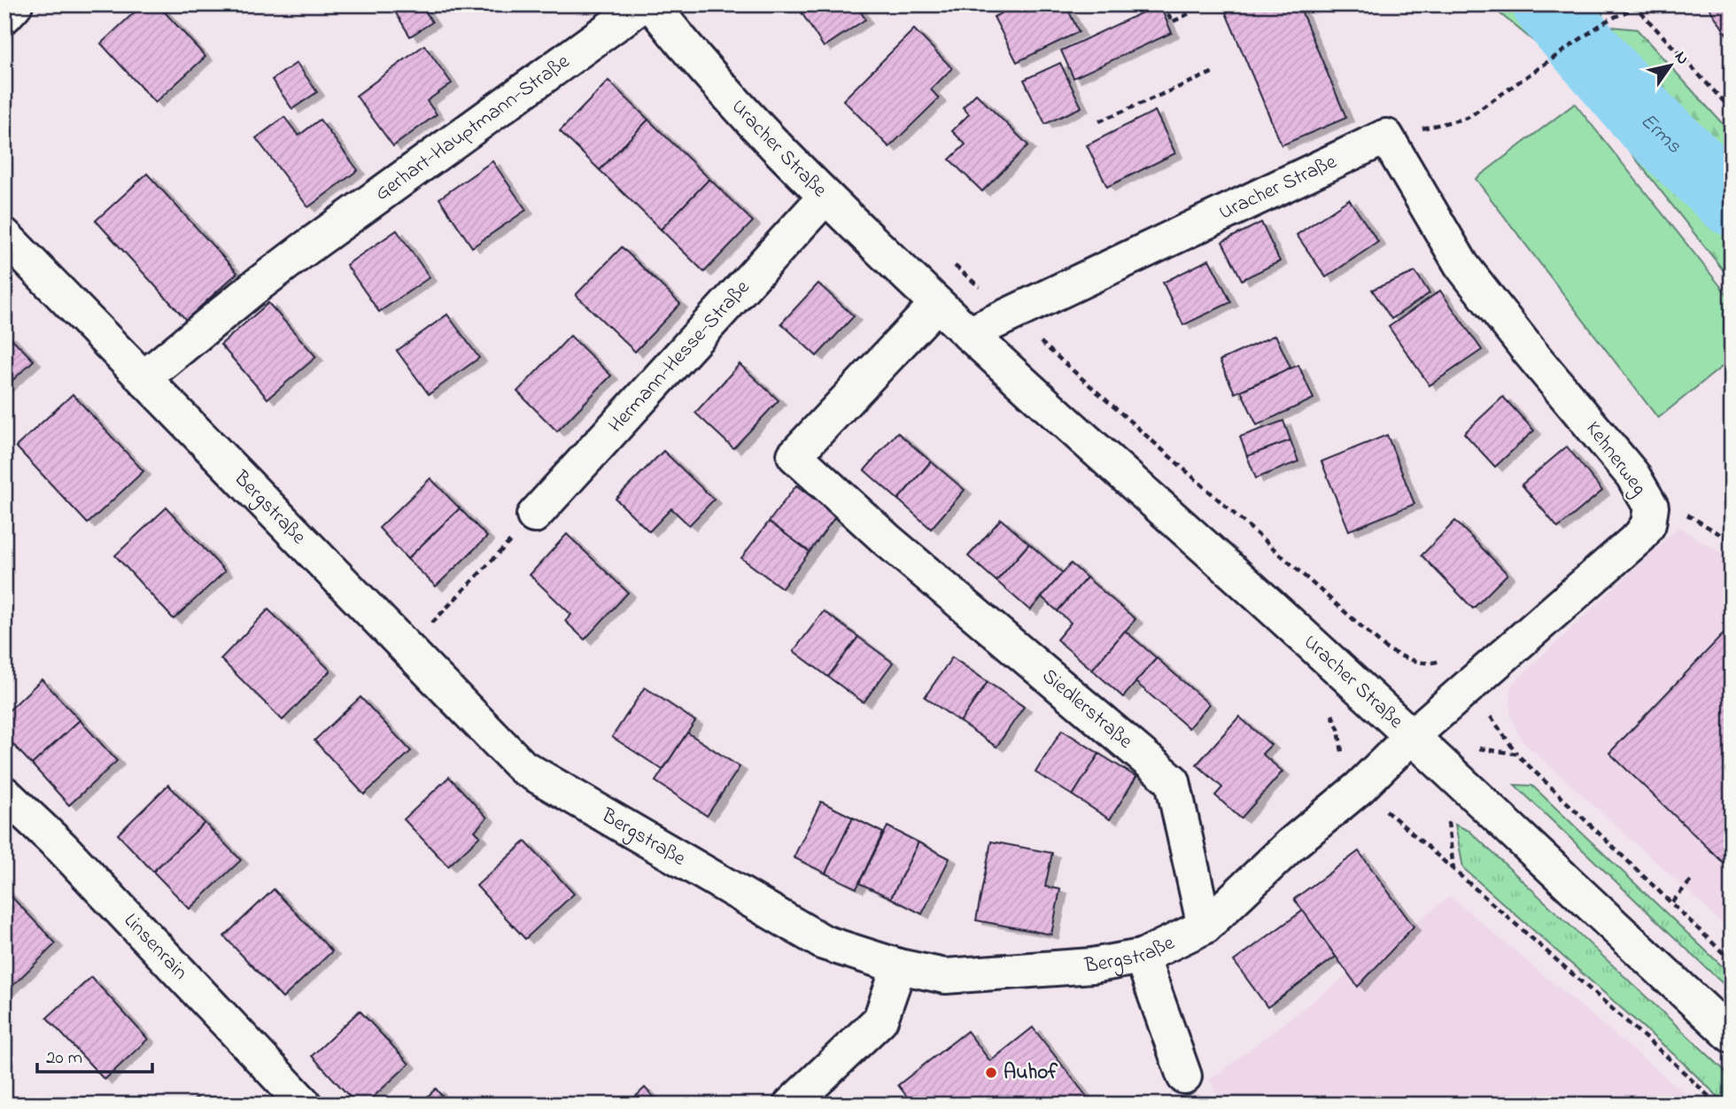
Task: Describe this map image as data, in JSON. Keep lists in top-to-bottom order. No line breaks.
{"streets":{"street":["Gerhart-Hauptmann-Straße","Uracher Straße","Hermann-Hesse-Straße","Kehnerweg","Bergstraße","Siedlerstraße","Linsenrain"]},"crossings":[["Gerhart-Hauptmann-Straße","Bergstraße"],["Uracher Straße","Hermann-Hesse-Straße"],["Uracher Straße","Kehnerweg"],["Uracher Straße","Bergstraße"],["Uracher Straße","Siedlerstraße"],["Kehnerweg","Bergstraße"],["Bergstraße","Siedlerstraße"]],"water":["Erms"],"places":["Auhof"],"scale_bar":"20 m","north":"top right"}
